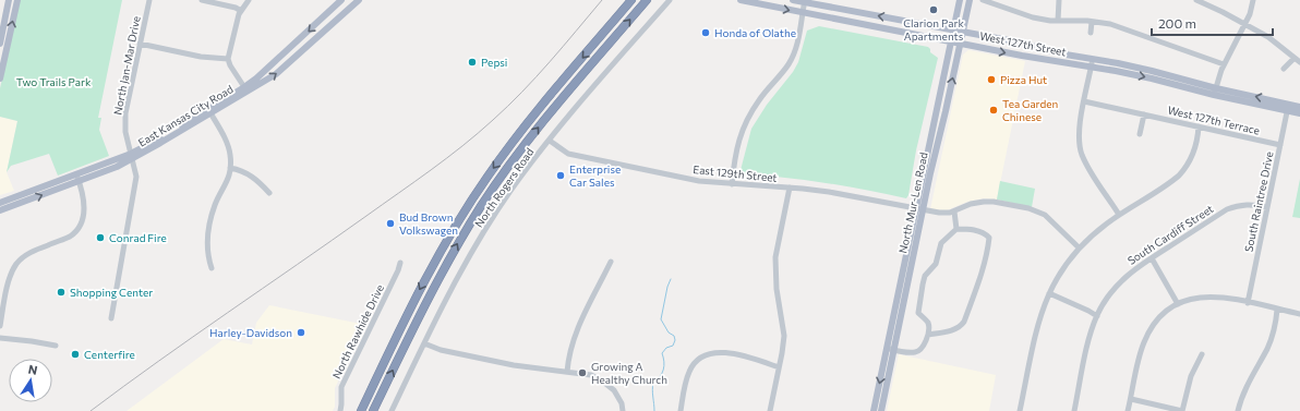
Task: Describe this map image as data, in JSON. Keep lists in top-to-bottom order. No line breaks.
{"streets":{"main road":["West 127th Street","East Kansas City Road","North Mur-Len Road"],"street":["North Jan-Mar Drive","West 127th Terrace","East 129th Street","North Rogers Road","South Raintree Drive","South Cardiff Street","North Rawhide Drive"]},"crossings":[["West 127th Street","South Raintree Drive"],["West 127th Street","North Mur-Len Road"],["North Jan-Mar Drive","East Kansas City Road"],["West 127th Terrace","South Raintree Drive"],["East 129th Street","North Rogers Road"],["East 129th Street","North Mur-Len Road"],["South Raintree Drive","South Cardiff Street"]],"parks":["Two Trails Park"],"places":["Clarion Park Apartments","Honda of Olathe","Pepsi","Pizza Hut","Tea Garden Chinese","Enterprise Car Sales","Bud Brown Volkswagen","Conrad Fire","Shopping Center","Harley-Davidson","Centerfire","Growing A Healthy Church"],"scale_bar":"200 m","north":"top"}
